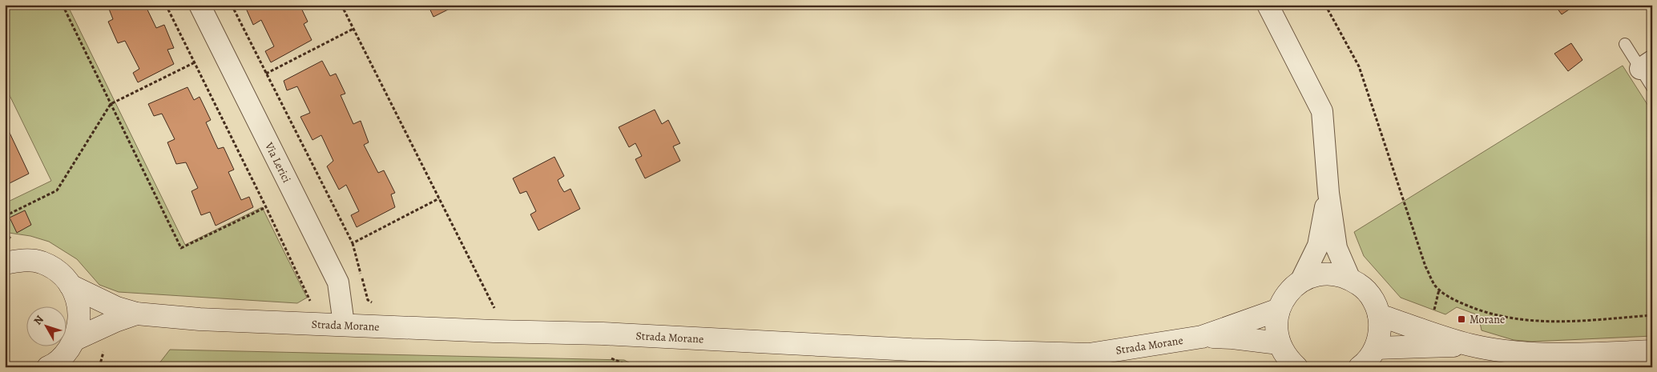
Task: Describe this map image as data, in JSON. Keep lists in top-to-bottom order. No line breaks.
{"streets":{"street":["Via Lerici","Strada Morane"]},"crossings":[["Via Lerici","Strada Morane"]],"places":{"transit":["Morane"]},"north":"top left"}
